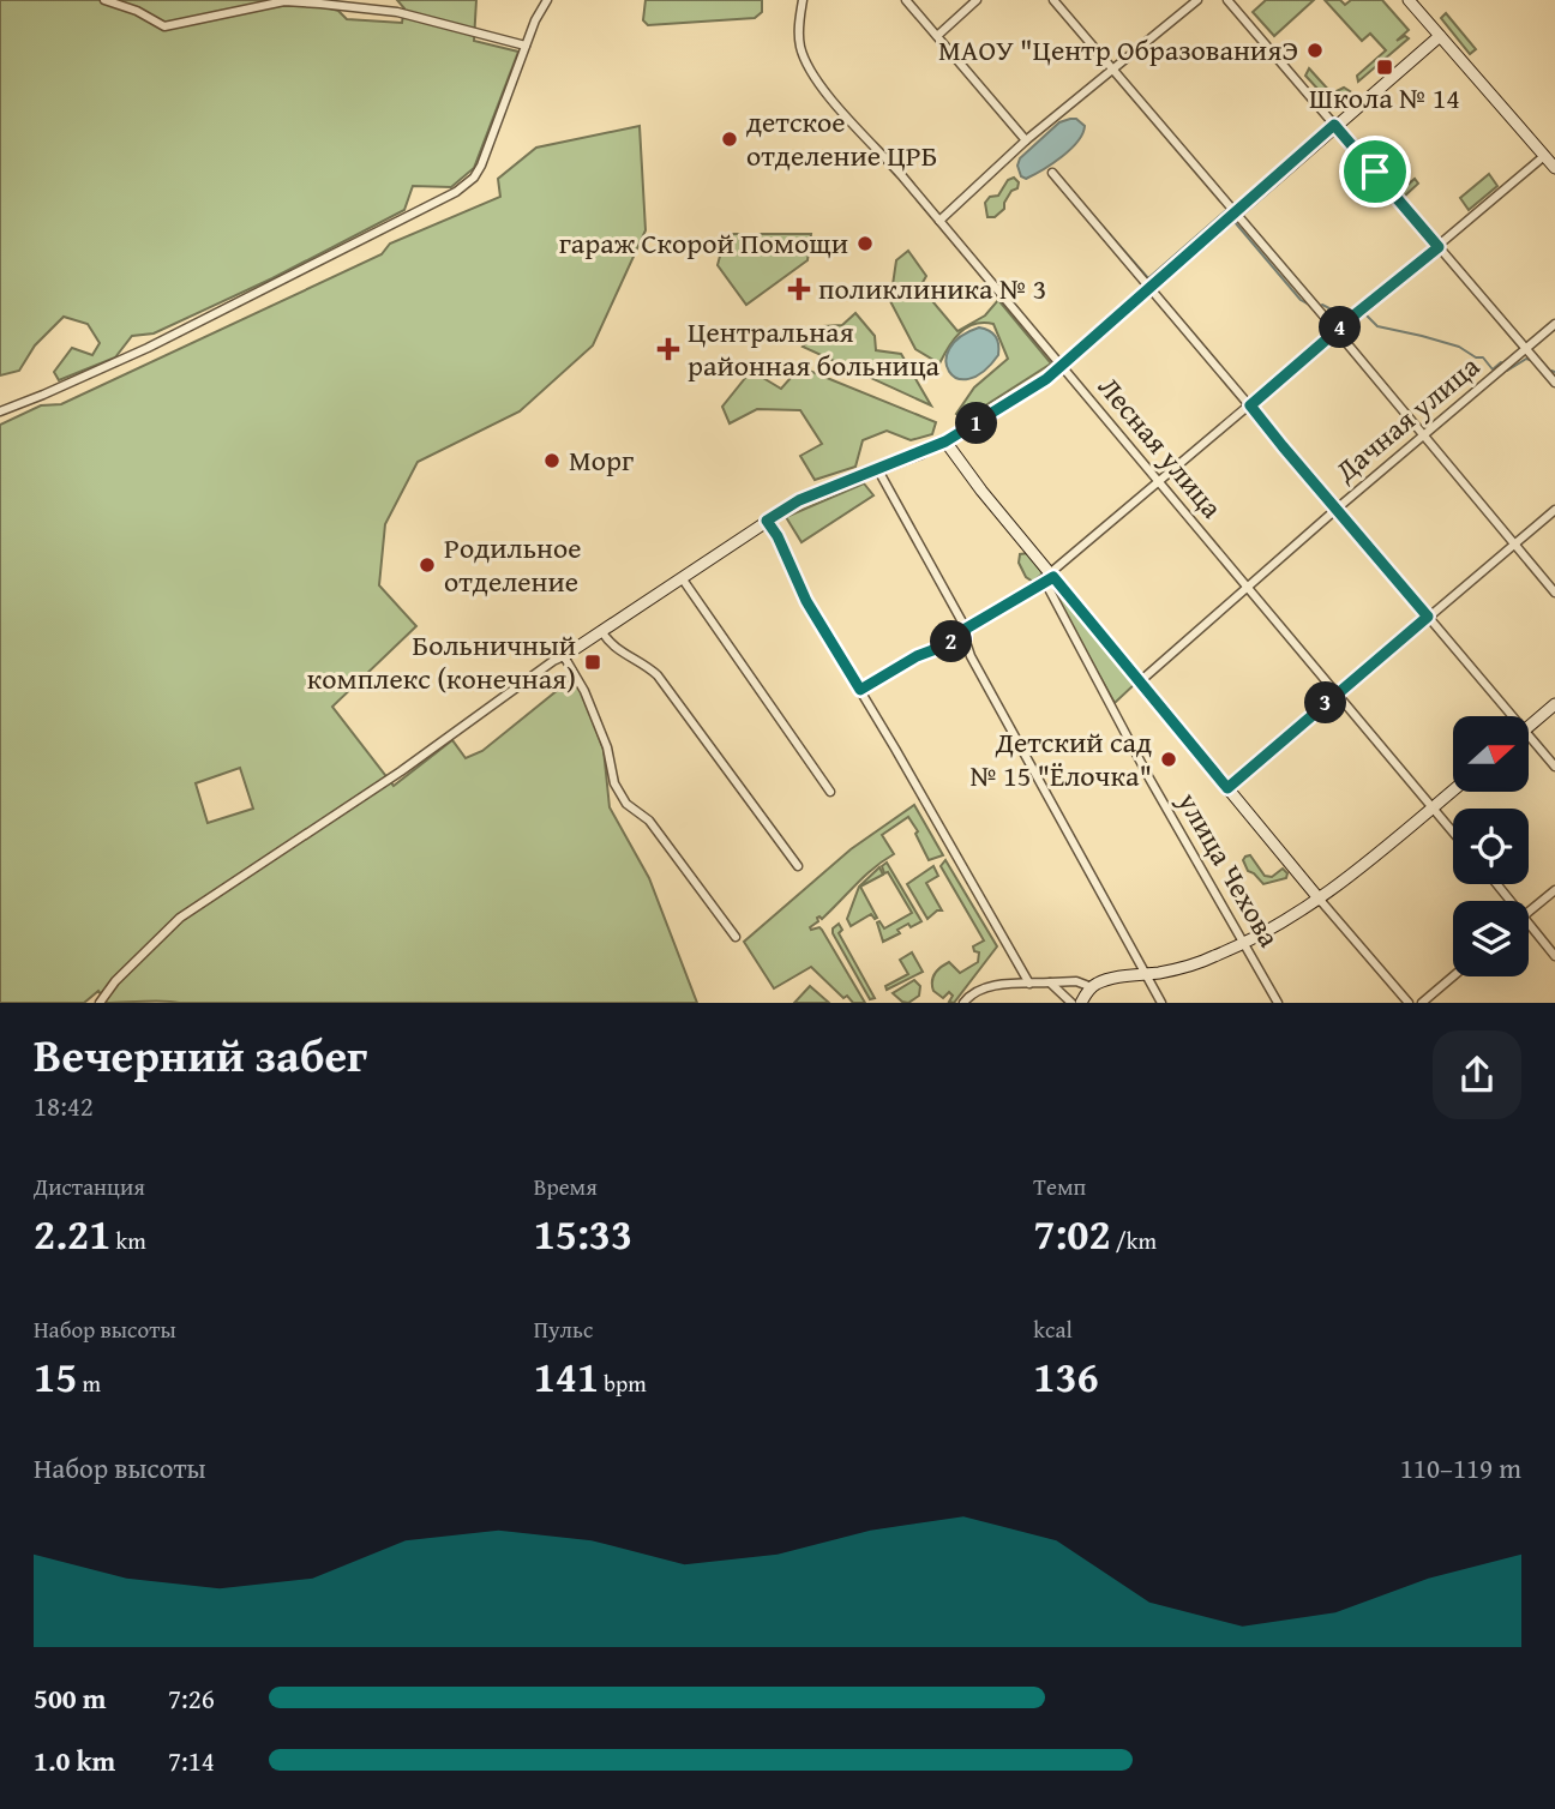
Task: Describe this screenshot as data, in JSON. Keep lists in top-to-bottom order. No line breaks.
{"streets":{"street":["Дачная улица","Лесная улица","улица Чехова"]},"crossings":[["Дачная улица","Лесная улица"]],"places":{"other":["МАОУ \"Центр ОбразованияЭ","детское отделение ЦРБ","гараж Скорой Помощи","Морг","Родильное отделение","Детский сад № 15 \"Ёлочка\""],"transit":["Школа № 14","Больничный комплекс (конечная)"],"health":["поликлиника № 3","Центральная районная больница"]},"north":"right","page":{"pins":["4","1","2","3"],"heading":["Вечерний забег","18:42"],"stats":[["Дистанция","2.21 km"],["Время","15:33"],["Темп","7:02 /km"],["Набор высоты","15 m"],["Пульс","141 bpm"],["kcal","136"]],"chart":["Набор высоты","110–119 m"],"list":[{"name":"500 m","note":"7:26"},{"name":"1.0 km","note":"7:14"}]}}
